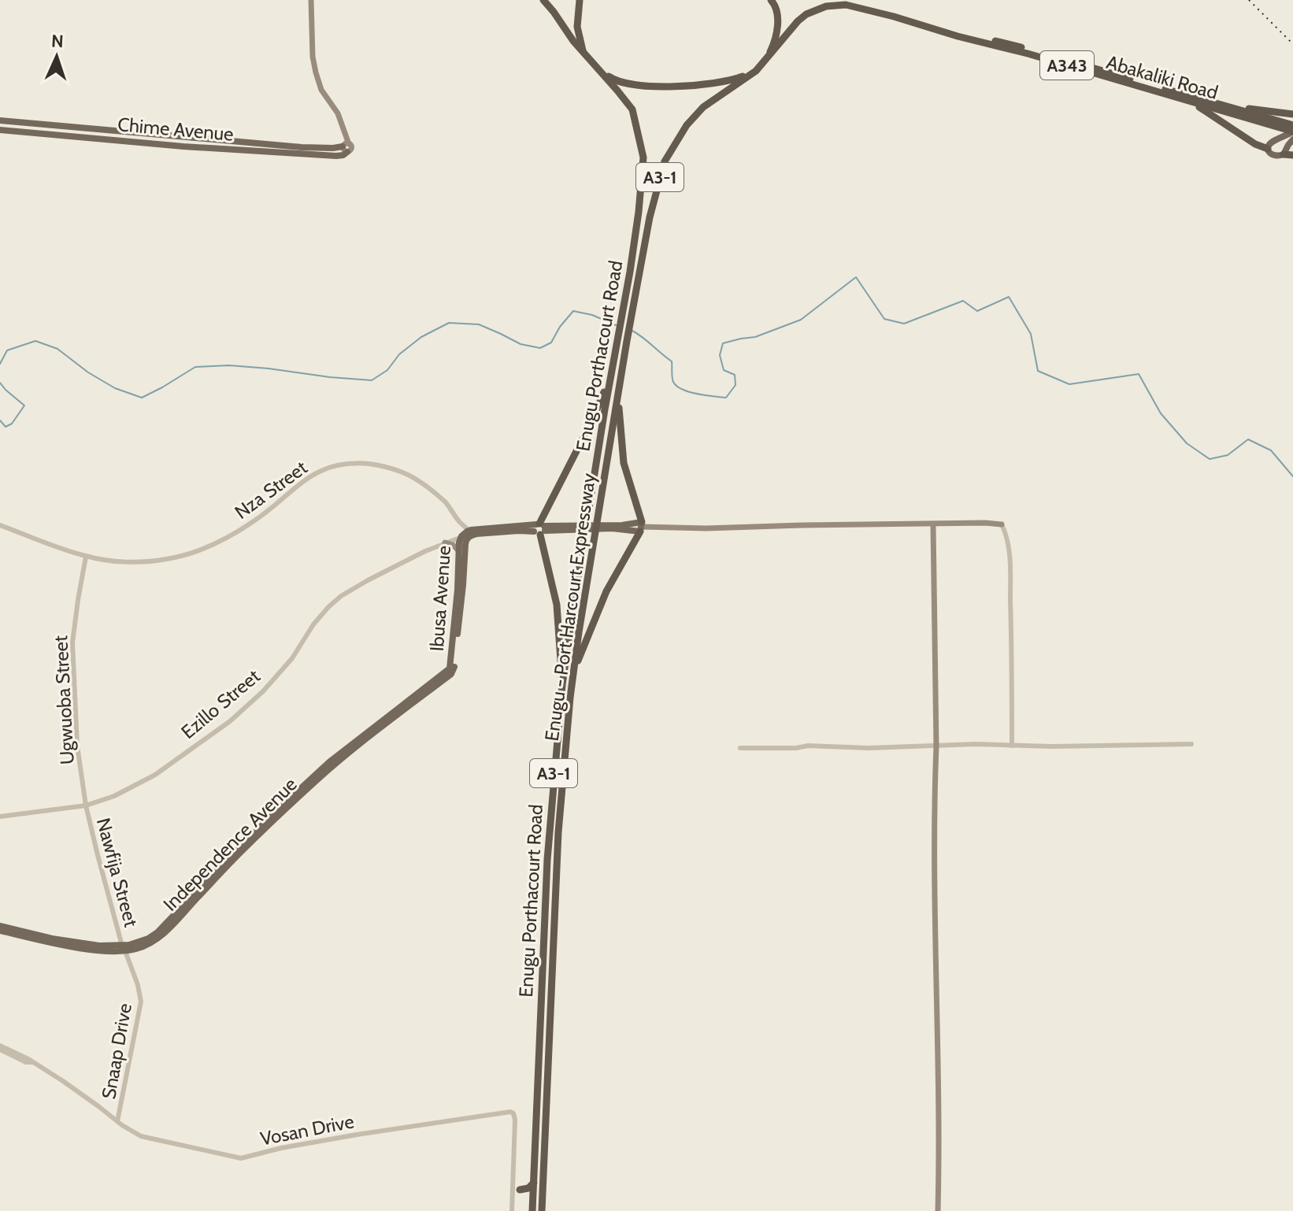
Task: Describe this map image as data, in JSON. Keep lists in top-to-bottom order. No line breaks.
{"streets":{"highway":["A343","Abakaliki Road","A3-1","Enugu Porthacourt Road","Enugu - Port Harcourt Expressway"],"main road":["Chime Avenue","Ibusa Avenue","Ezillo Street","Independence Avenue"],"street":["Nza Street","Ugwuoba Street","Nawfija Street","Snaap Drive","Vosan Drive"]},"crossings":[["A343","Abakaliki Road"],["A343","Enugu - Port Harcourt Expressway"],["Abakaliki Road","Enugu - Port Harcourt Expressway"],["Nza Street","Ibusa Avenue"],["Nza Street","Ugwuoba Street"],["Nza Street","Ezillo Street"],["Ibusa Avenue","Ezillo Street"],["Ibusa Avenue","Independence Avenue"],["Ugwuoba Street","Ezillo Street"],["Ugwuoba Street","Nawfija Street"],["Ezillo Street","Nawfija Street"],["Independence Avenue","Nawfija Street"],["Independence Avenue","Snaap Drive"],["Nawfija Street","Snaap Drive"],["Snaap Drive","Vosan Drive"]],"north":"top"}
